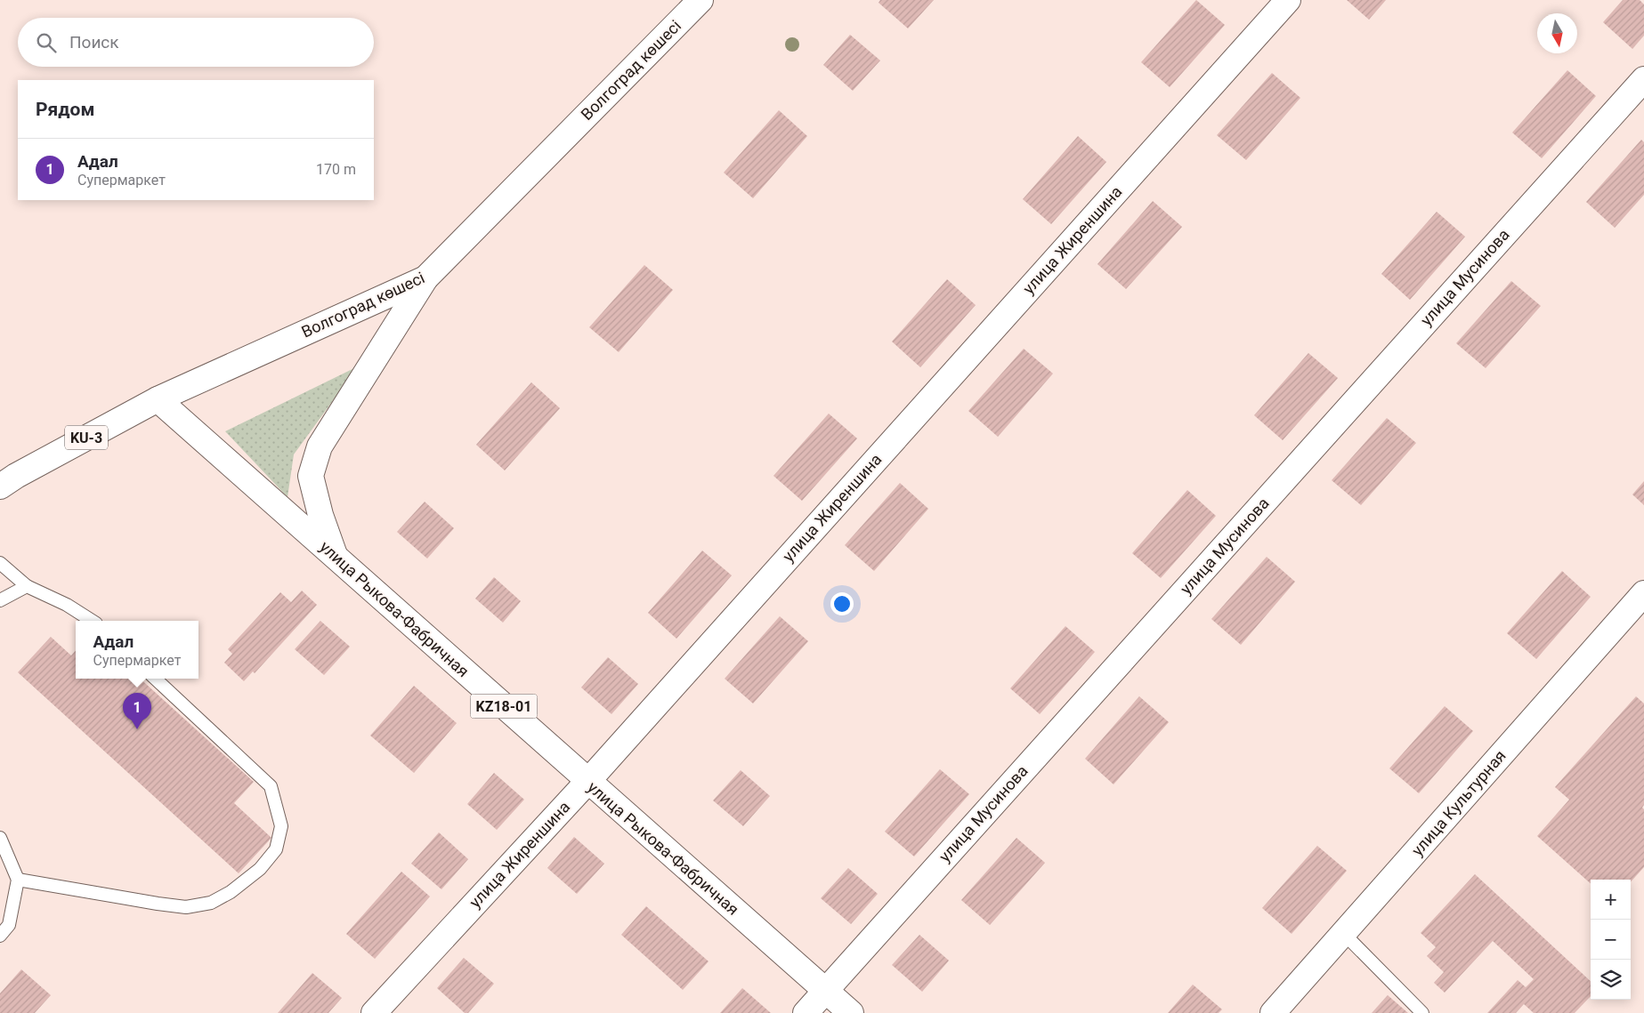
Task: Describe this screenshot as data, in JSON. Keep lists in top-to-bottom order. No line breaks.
{"streets":{"street":["Волгоград көшесі","улица Жиреншина","улица Мусинова","KU-3","улица Рыкова-Фабричная","KZ18-01","улица Культурная"]},"crossings":[["Волгоград көшесі","улица Рыкова-Фабричная"],["улица Жиреншина","улица Рыкова-Фабричная"],["улица Мусинова","улица Рыкова-Фабричная"]],"north":"bottom","page":{"search":"Поиск","heading":"Рядом","list":[{"mark":"1","name":"Адал","note":"Супермаркет","value":"170 m"}],"popup":["Адал","Супермаркет"],"pins":"1","map_buttons":["+","−"]}}
